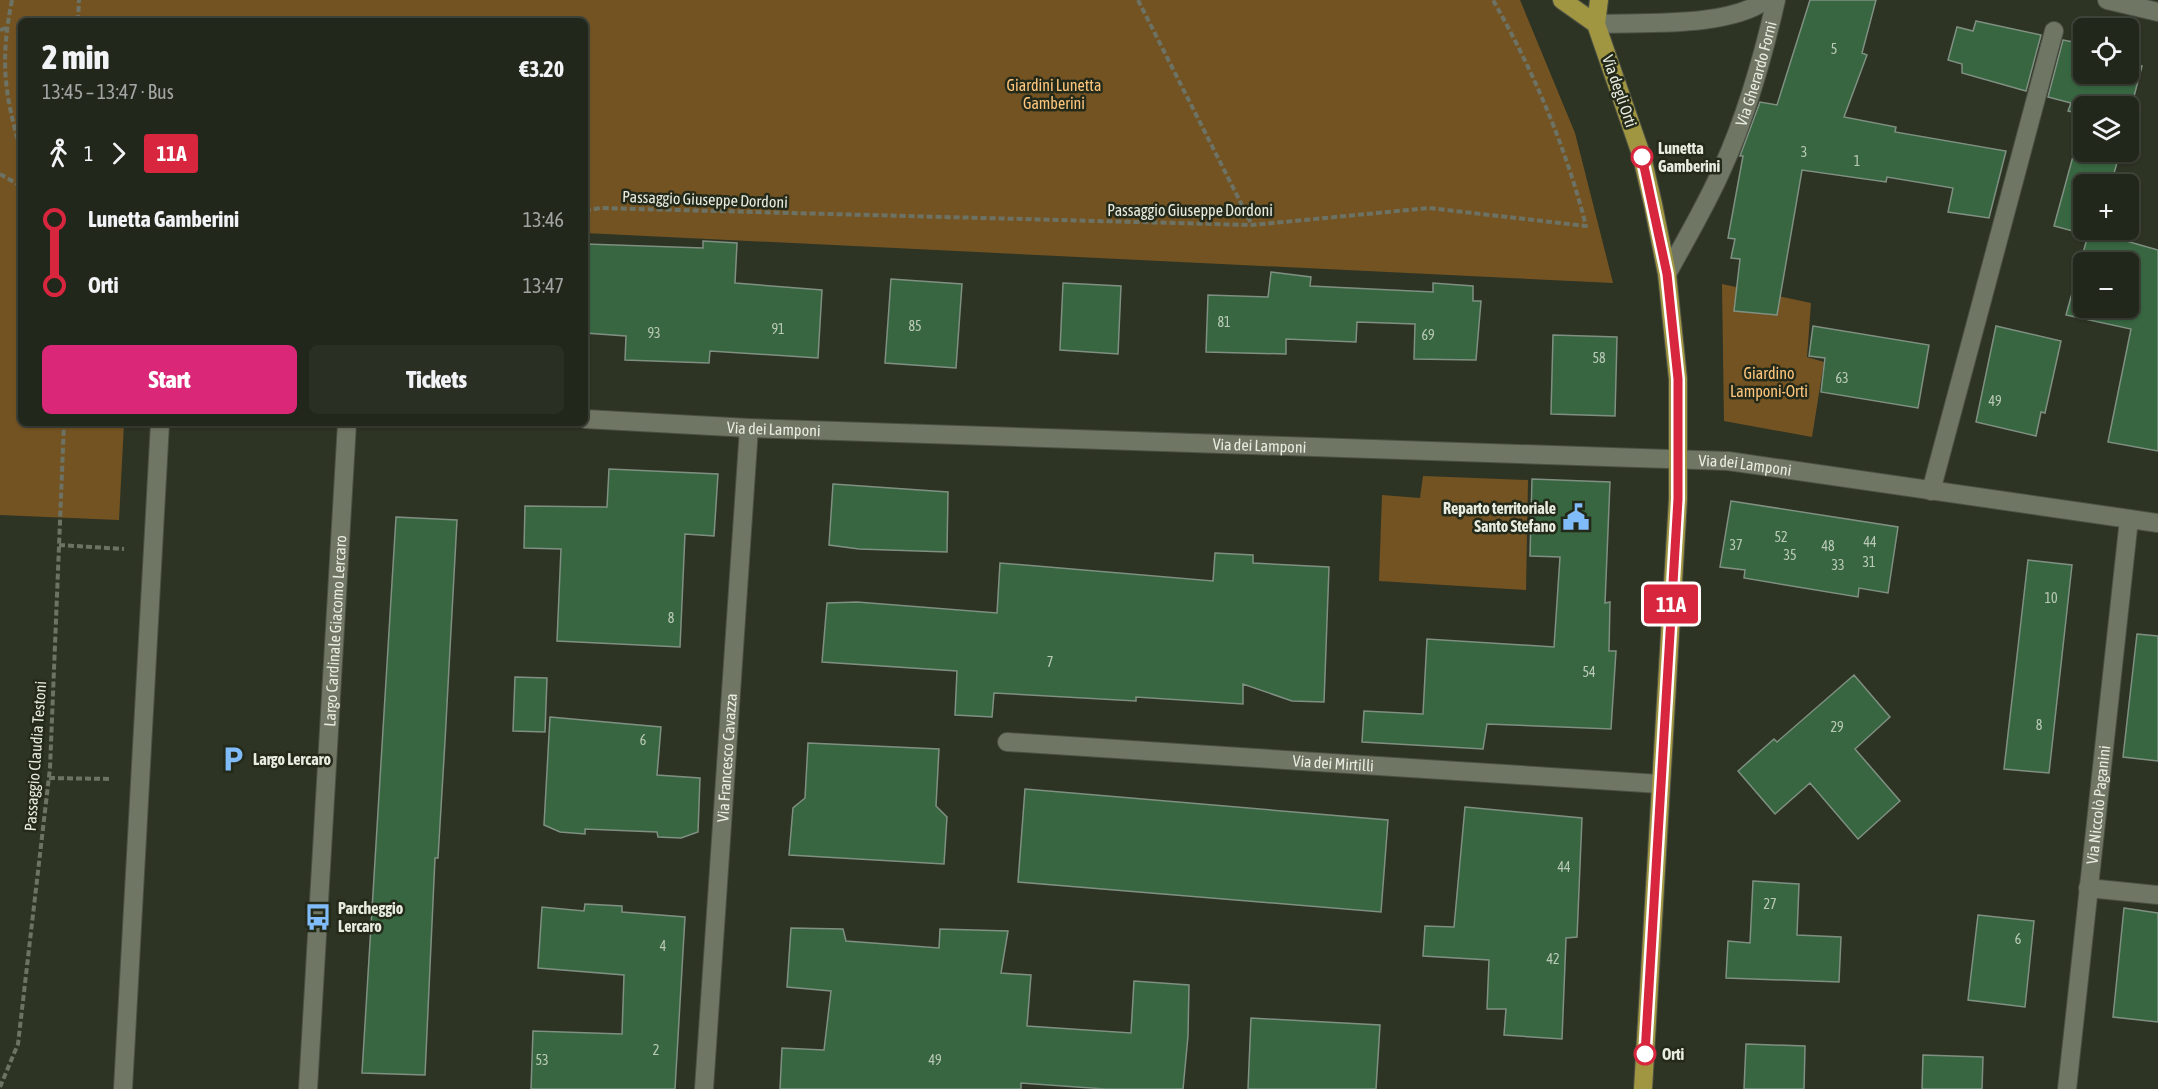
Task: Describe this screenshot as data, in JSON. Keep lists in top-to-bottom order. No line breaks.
{"streets":{"main road":["Via degli Orti"],"street":["Via Gherardo Forni","Via dei Lamponi","Largo Cardinale Giacomo Lercaro","Via Francesco Cavazza","Via dei Mirtilli","Via Niccolò Paganini"],"path":["Passaggio Giuseppe Dordoni","Passaggio Claudia Testoni"]},"crossings":[["Via Gherardo Forni","Via degli Orti"],["Via degli Orti","Via dei Lamponi"],["Via degli Orti","Via dei Mirtilli"],["Via dei Lamponi","Via Francesco Cavazza"],["Via dei Lamponi","Via Niccolò Paganini"]],"parks":["Giardini Lunetta Gamberini","Giardino Lamponi-Orti"],"places":{"other":["Lunetta Gamberini","Orti"],"public building":["Reparto territoriale Santo Stefano"],"parking":["Largo Lercaro"],"bus stop":["Parcheggio Lercaro"]},"lines":["bus line 11A"],"house_numbers":["5","3","1","81","85","91","93","69","58","63","49","52","44","37","48","35","31","33","10","8","7","54","8","29","6","44","27","6","4","42","2","53","49"],"page":{"on_map":"11A","map_buttons":["+","−"],"heading":["2 min","13:45 – 13:47 · Bus","€3.20"],"legs":["1","11A"],"list":[{"name":"Lunetta Gamberini","value":"13:46"},{"name":"Orti","value":"13:47"}],"buttons":["Start","Tickets"]}}
